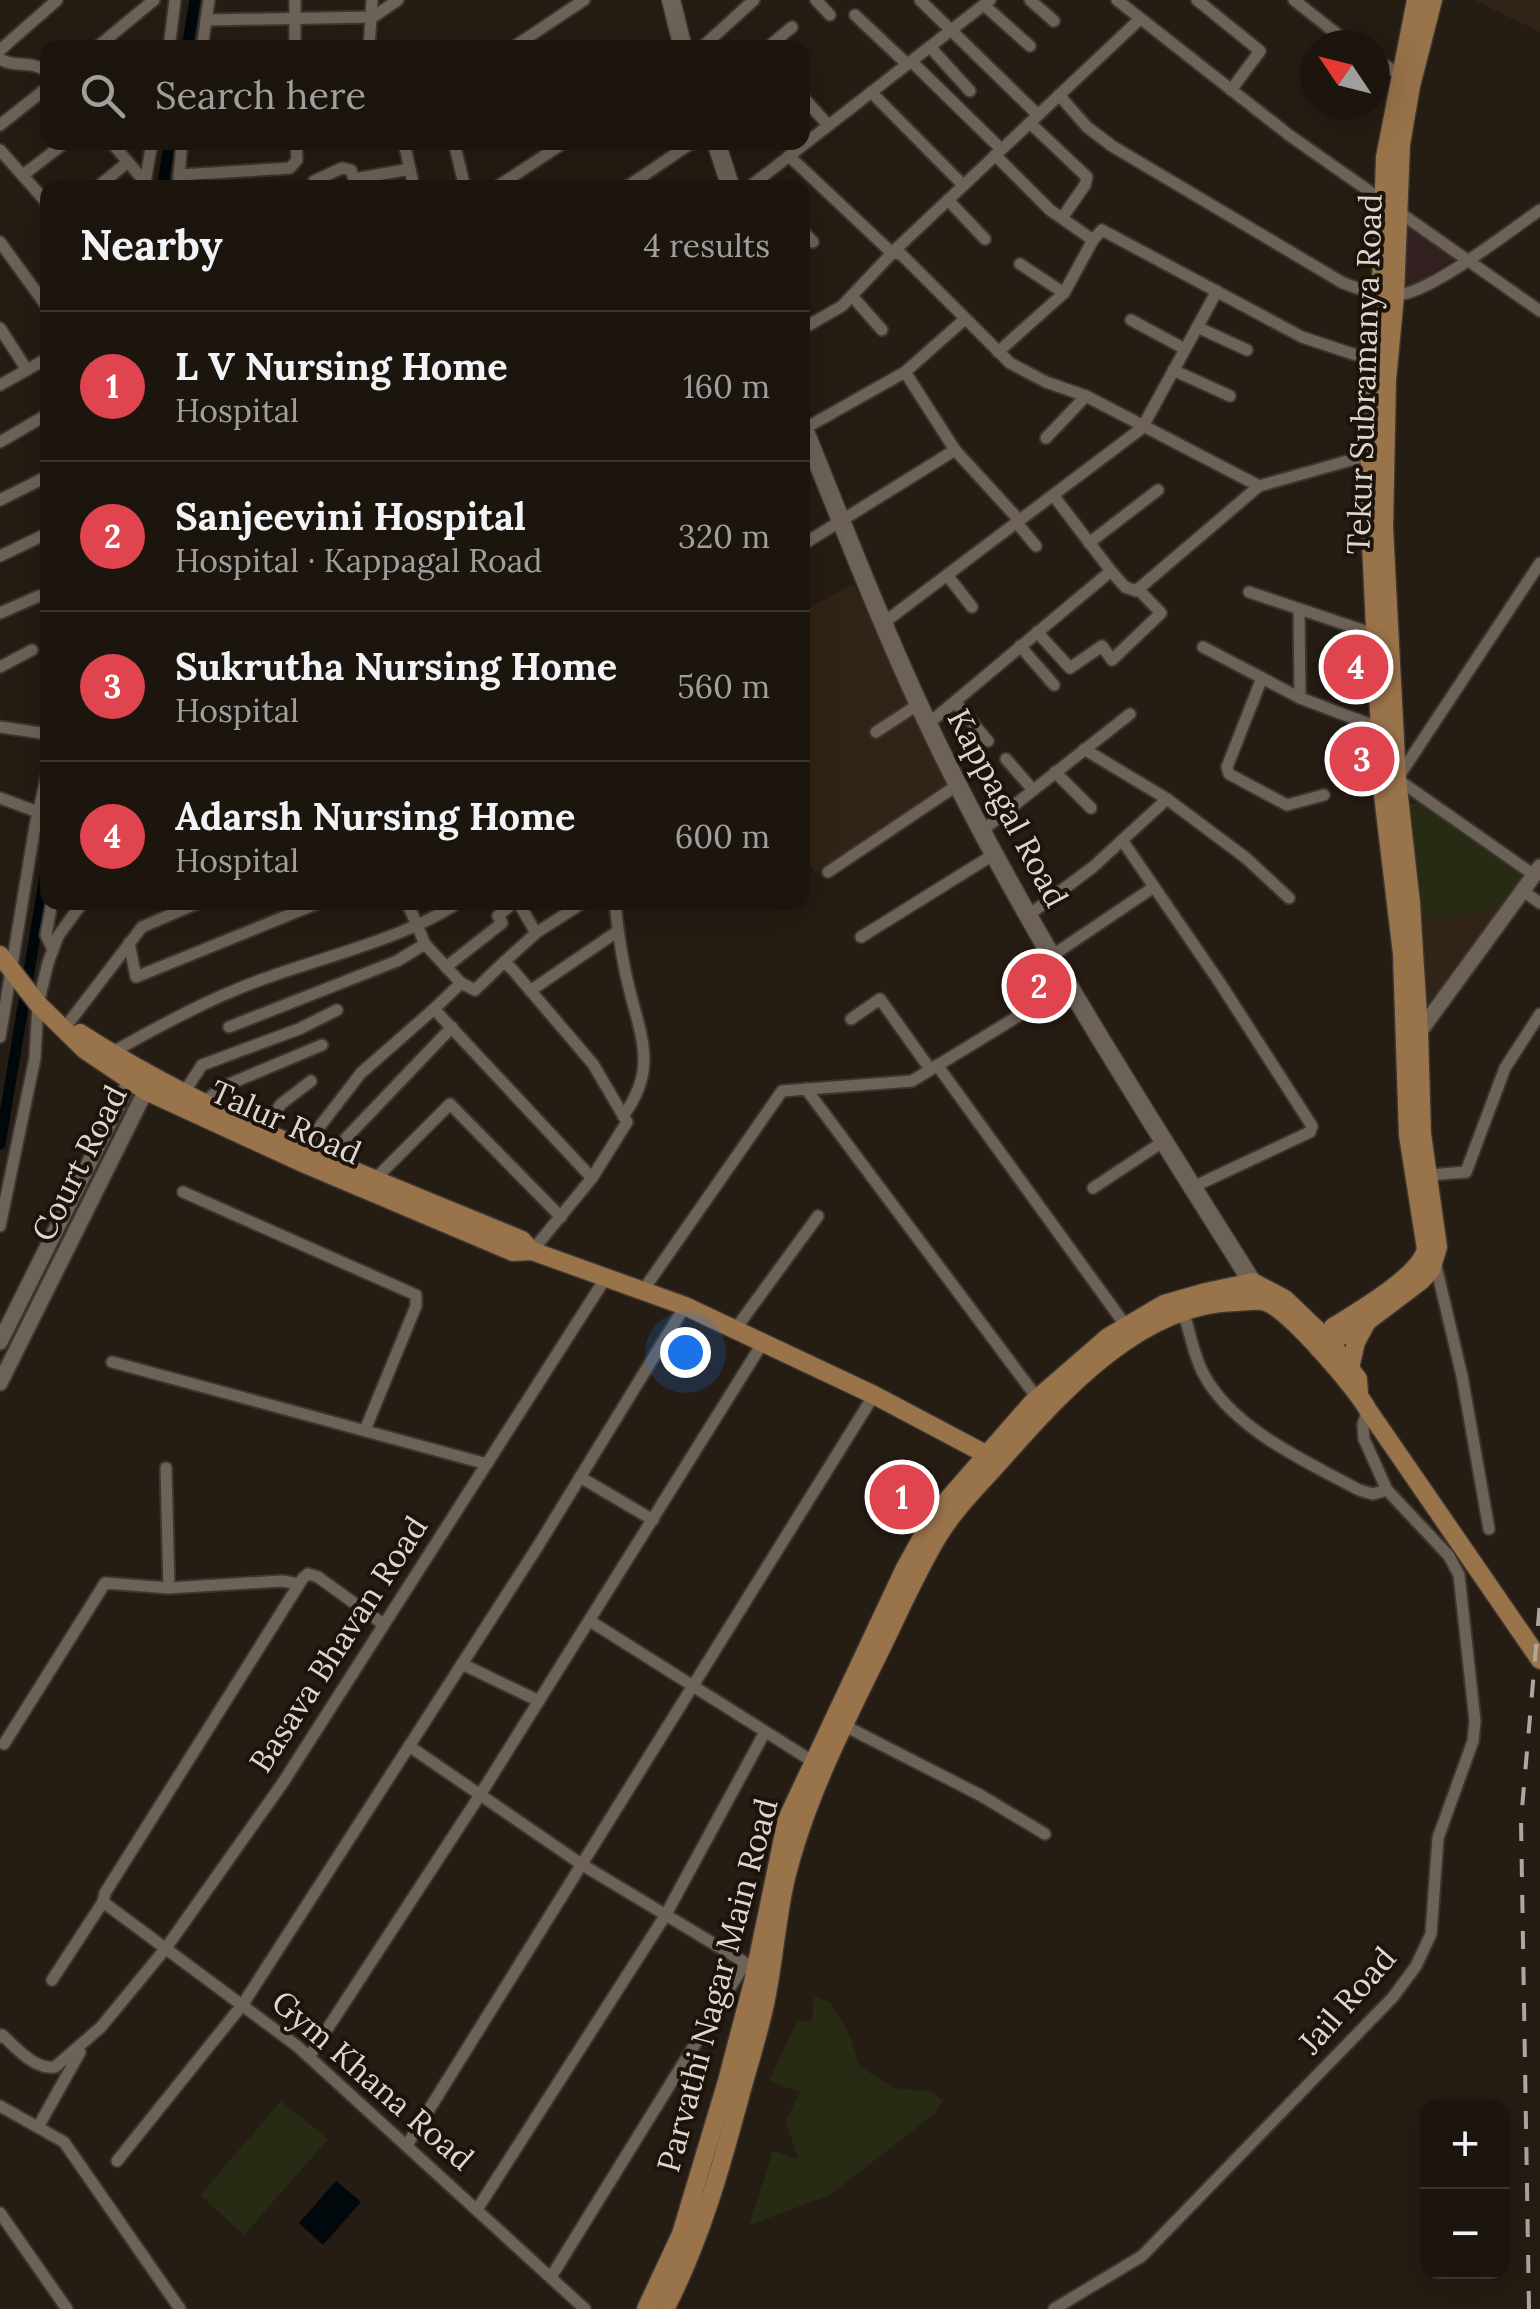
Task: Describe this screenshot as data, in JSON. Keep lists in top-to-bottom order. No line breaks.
{"streets":{"main road":["Tekur Subramanya Road","Kappagal Road","Talur Road","Parvathi Nagar Main Road"],"street":["Court Road","Basava Bhavan Road","Jail Road","Gym Khana Road"]},"crossings":[["Kappagal Road","Parvathi Nagar Main Road"],["Talur Road","Court Road"],["Talur Road","Basava Bhavan Road"],["Talur Road","Parvathi Nagar Main Road"],["Basava Bhavan Road","Gym Khana Road"]],"north":"top left","page":{"search":"Search here","heading":["Nearby","4 results"],"list":[{"mark":"1","name":"L V Nursing Home","note":"Hospital","value":"160 m"},{"mark":"2","name":"Sanjeevini Hospital","note":"Hospital · Kappagal Road","value":"320 m"},{"mark":"3","name":"Sukrutha Nursing Home","note":"Hospital","value":"560 m"},{"mark":"4","name":"Adarsh Nursing Home","note":"Hospital","value":"600 m"}],"pins":["4","3","2","1"],"map_buttons":["+","−"]}}
